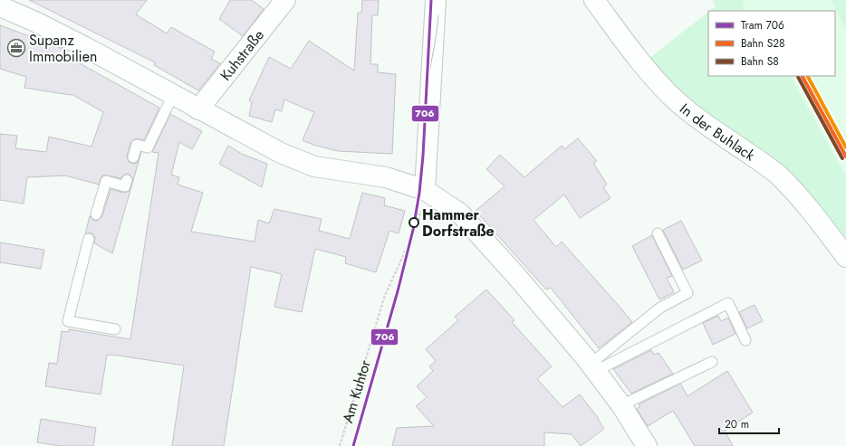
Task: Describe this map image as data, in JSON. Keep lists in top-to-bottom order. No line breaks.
{"streets":{"street":["Kuhstraße","In der Buhlack"],"path":["Am Kuhtor"]},"places":{"office":["Supanz Immobilien"],"other":["Hammer Dorfstraße"]},"lines":["tram line 706","rail line S28","rail line S8"],"legend":["Tram 706","Bahn S28","Bahn S8"],"scale_bar":"20 m"}
